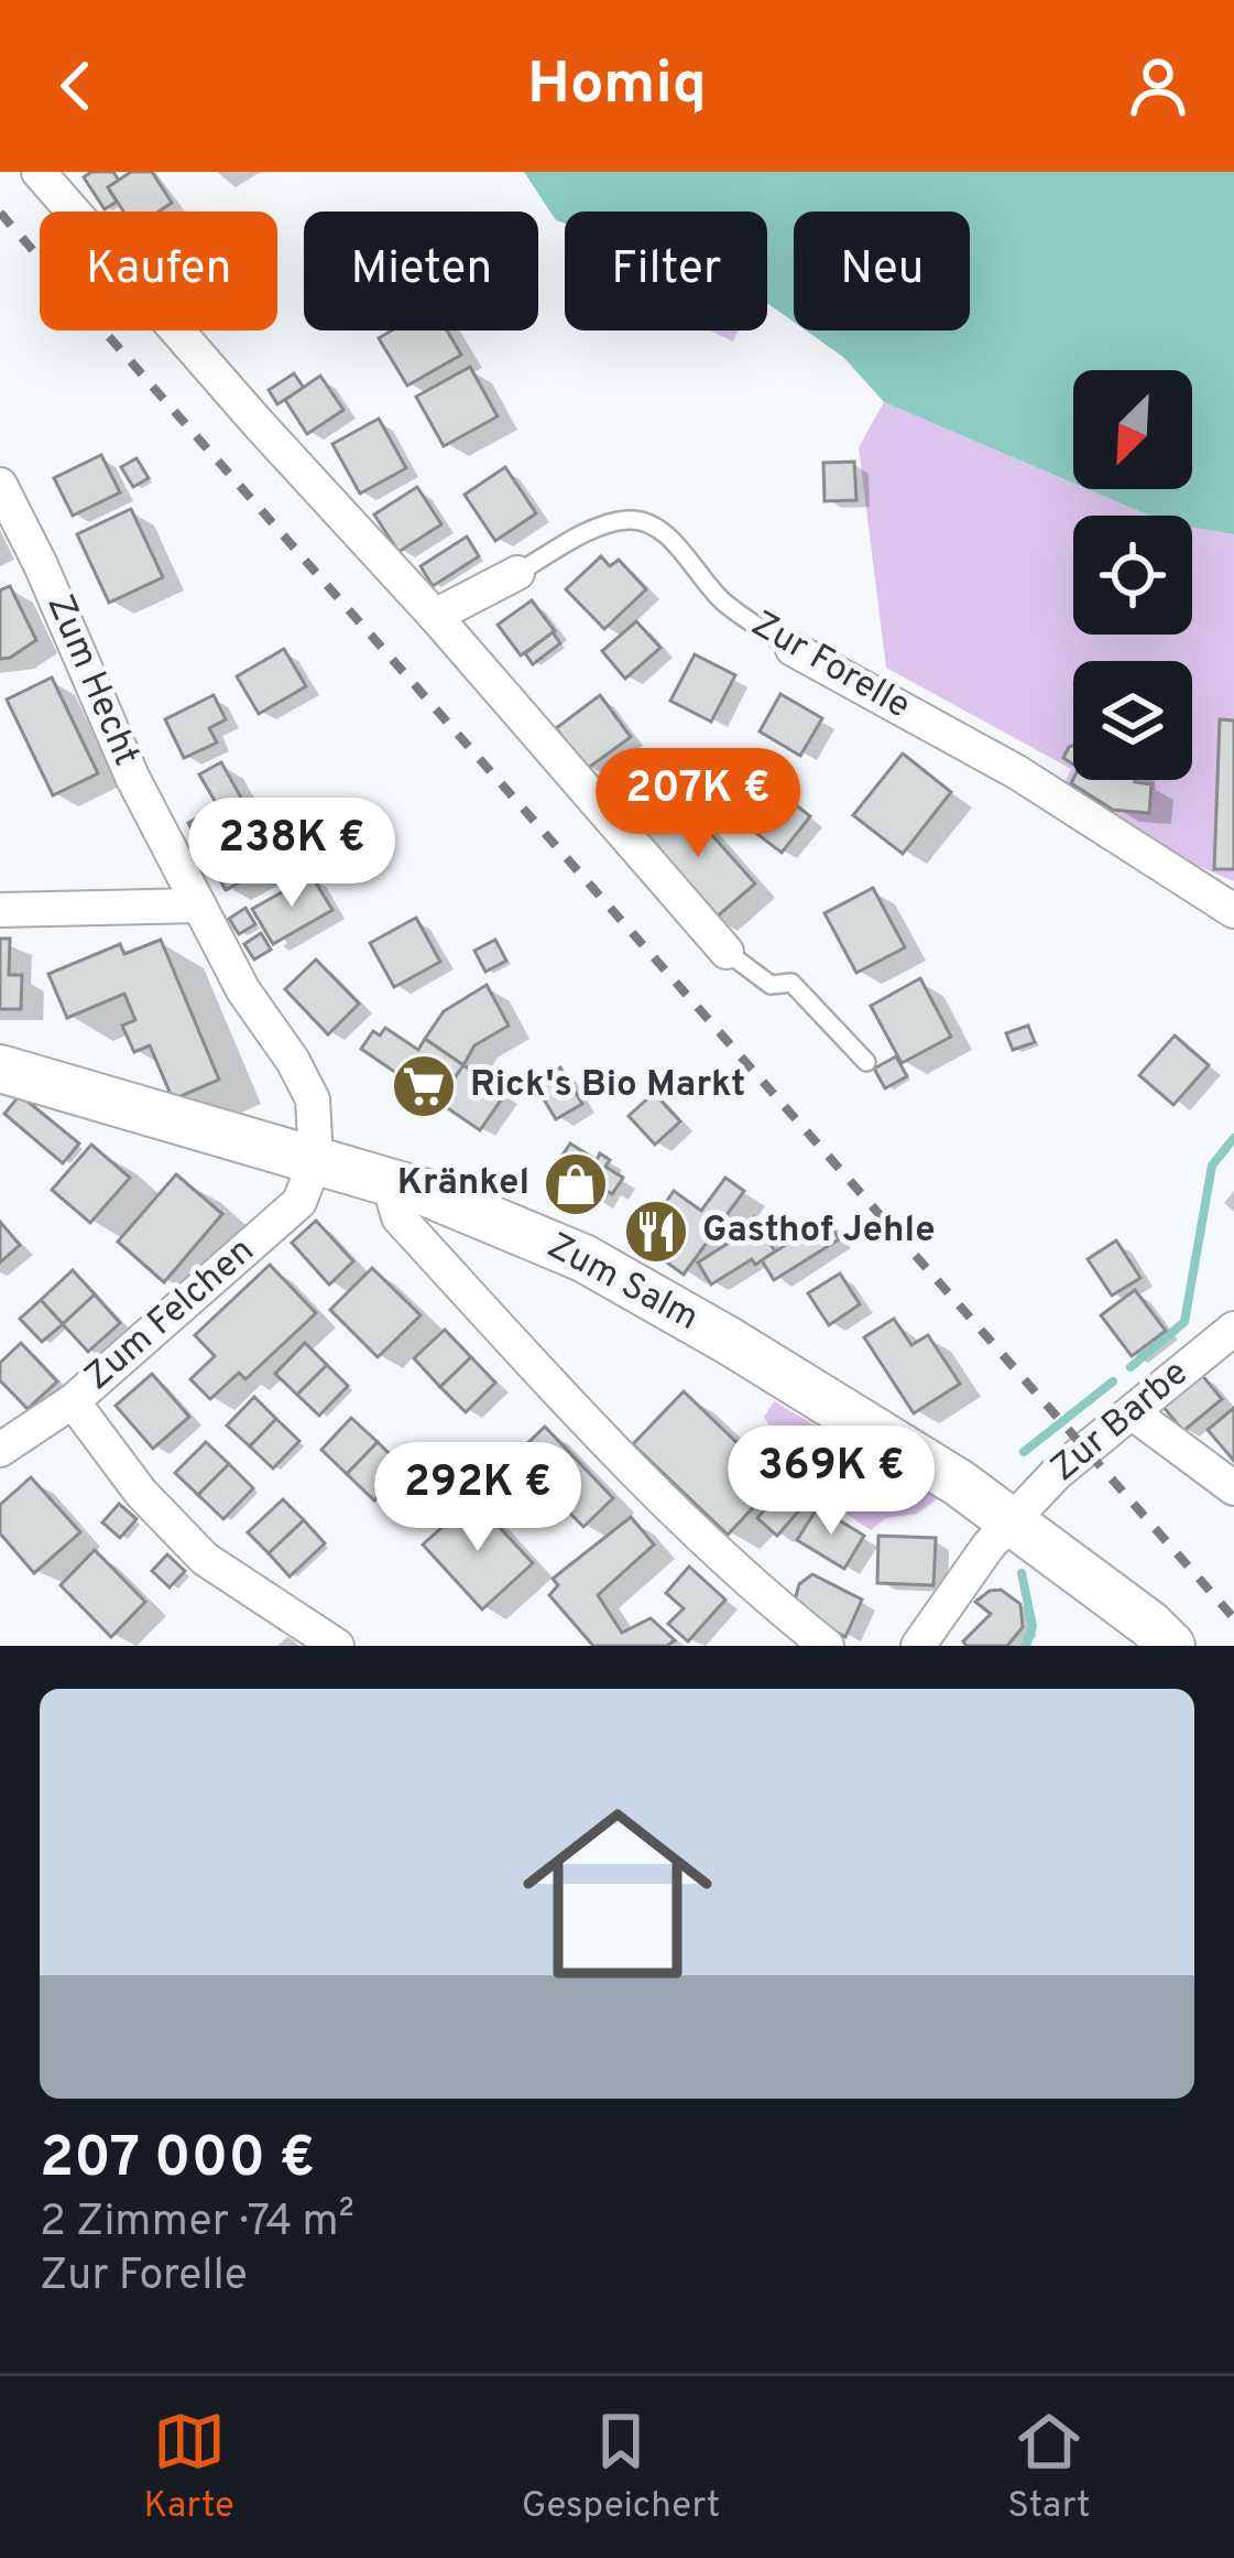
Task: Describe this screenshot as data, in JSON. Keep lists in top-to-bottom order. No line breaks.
{"streets":{"street":["Zur Forelle","Zum Hecht","Zum Salm","Zum Felchen","Zur Barbe"]},"crossings":[["Zum Hecht","Zum Salm"],["Zum Hecht","Zum Felchen"],["Zum Salm","Zum Felchen"],["Zum Salm","Zur Barbe"]],"places":{"supermarket":["Rick's Bio Markt"],"shop":["Kränkel"],"restaurant":["Gasthof Jehle"]},"north":"bottom left","page":{"header":"Homiq","chip":["Kaufen","Mieten","Filter","Neu"],"price":["207K €","238K €","369K €","292K €"],"list":[{"name":"207 000 €","note":"2 Zimmer · 74 m² · Zur Forelle"}],"tabs":["Karte","Gespeichert","Start"]}}
